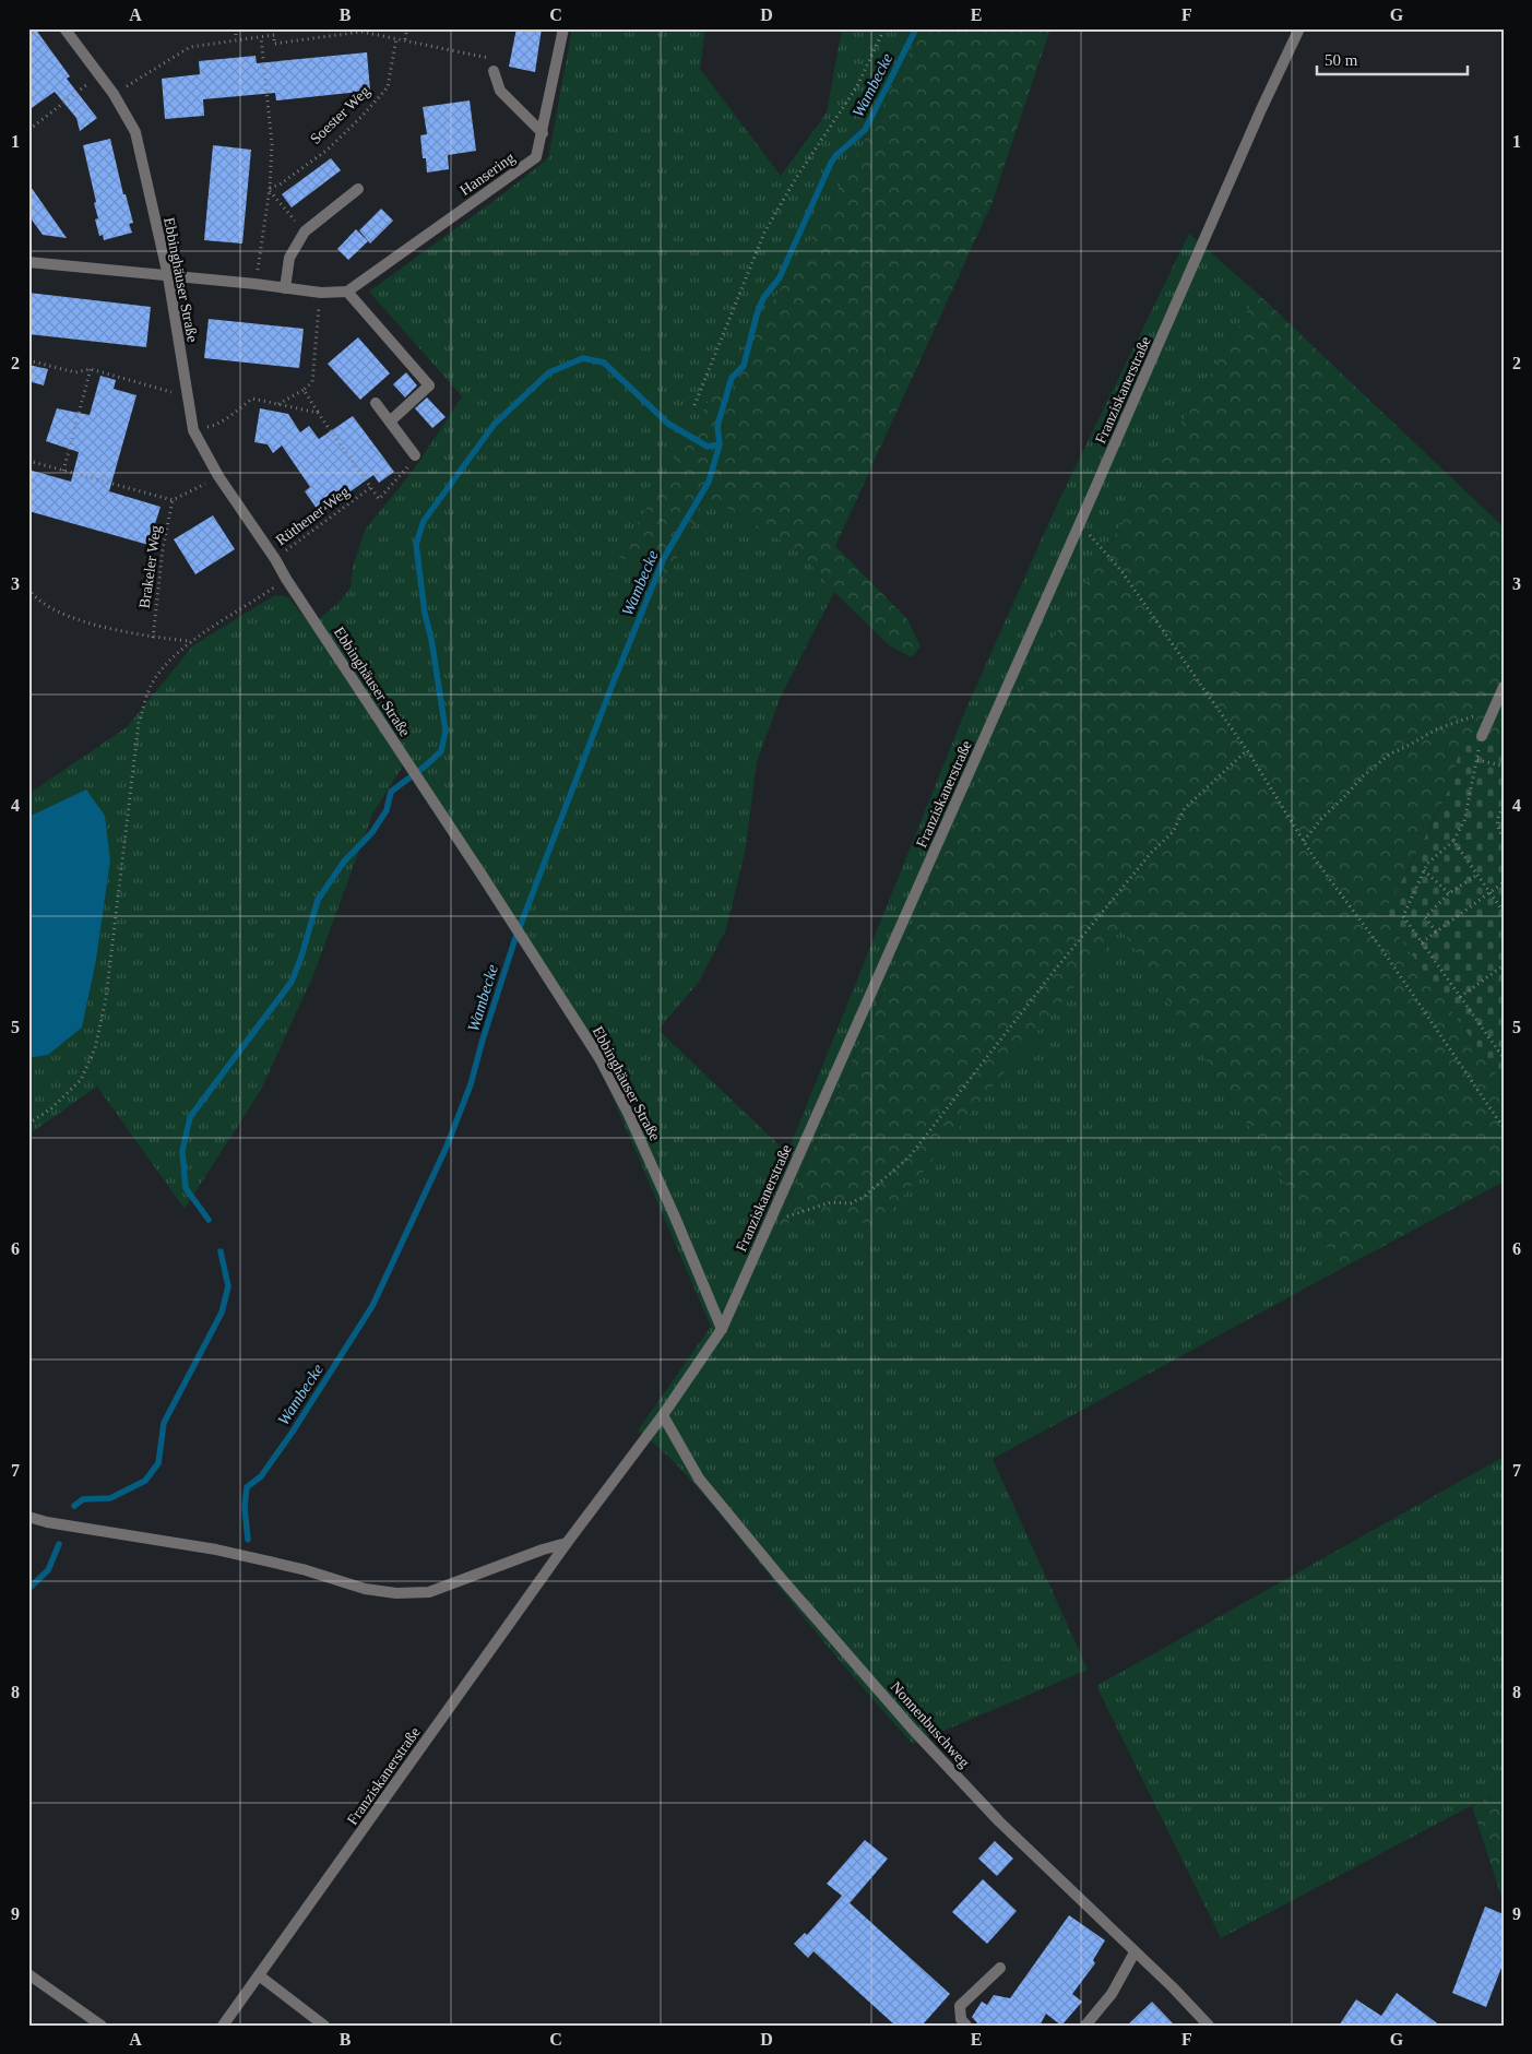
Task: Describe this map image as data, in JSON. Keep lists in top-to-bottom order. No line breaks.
{"streets":{"street":["Hansering","Ebbinghäuser Straße","Franziskanerstraße","Nonnenbuschweg"],"path":["Soester Weg","Rüthener Weg","Brakeler Weg"]},"crossings":[["Ebbinghäuser Straße","Franziskanerstraße"],["Ebbinghäuser Straße","Rüthener Weg"],["Franziskanerstraße","Nonnenbuschweg"]],"water":["Wambecke"],"scale_bar":"50 m","grid":{"columns":["A","B","C","D","E","F","G"],"rows":["1","2","3","4","5","6","7","8","9"]}}
